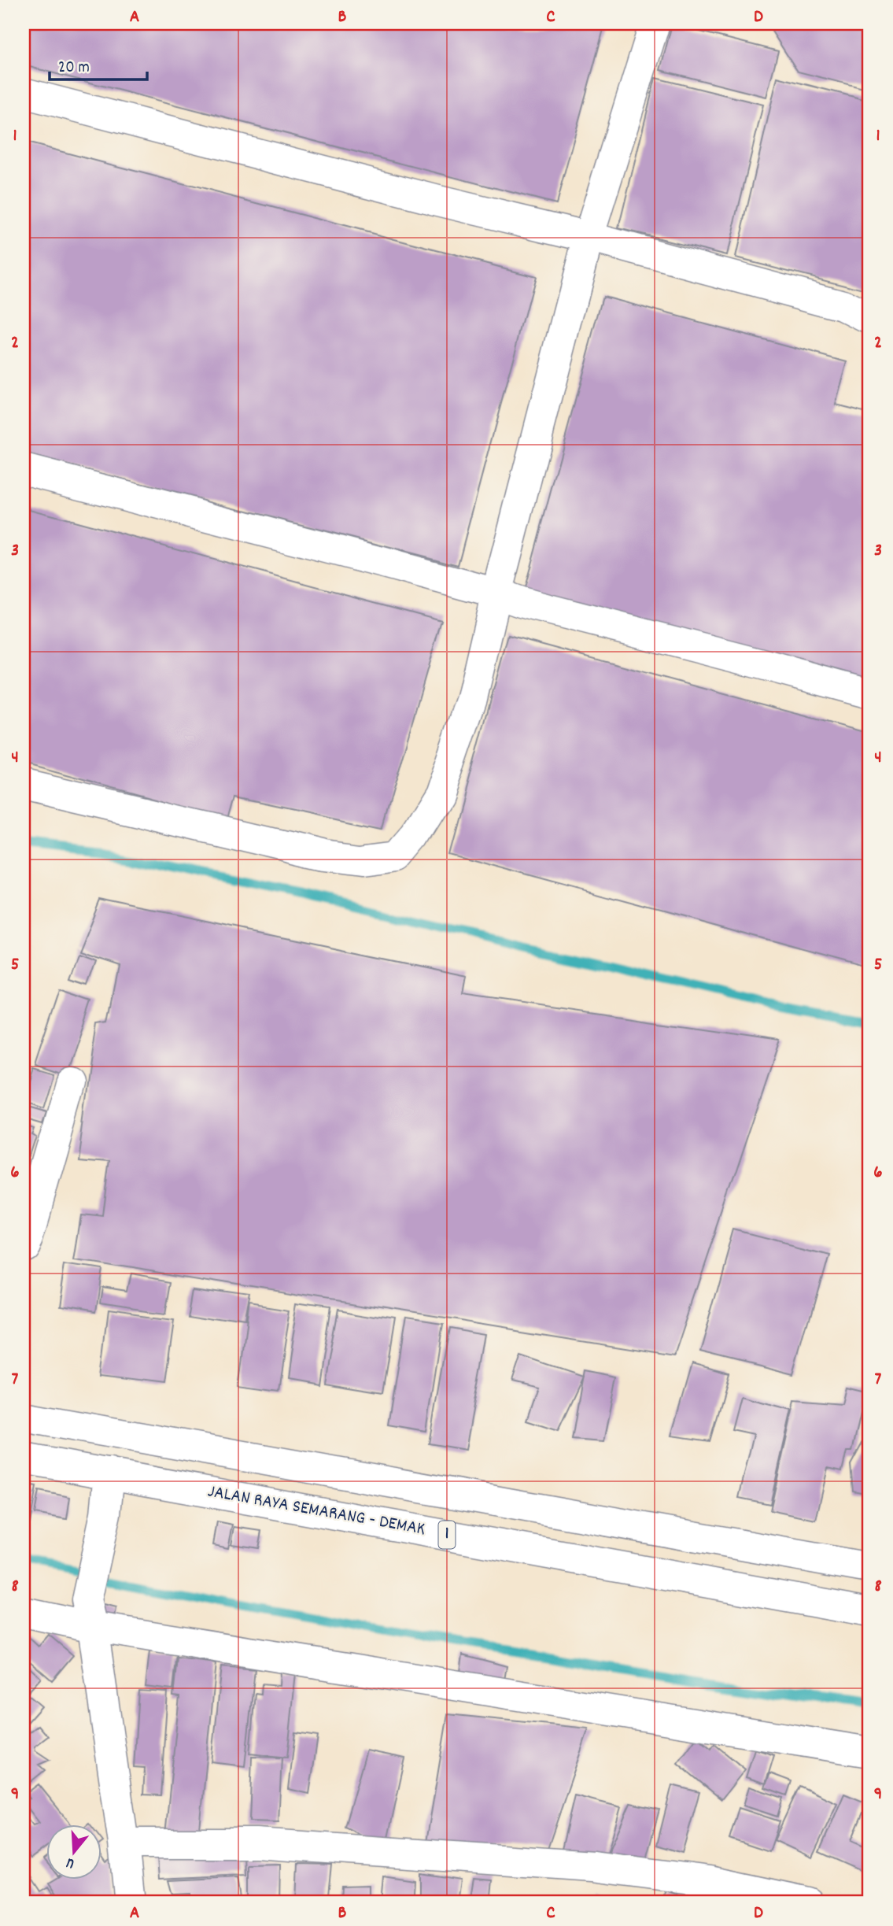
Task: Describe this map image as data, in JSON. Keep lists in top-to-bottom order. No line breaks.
{"streets":{"main road":["JALAN RAYA SEMARANG - DEMAK","1"]},"scale_bar":"20 m","north":"bottom","grid":{"columns":["A","B","C","D"],"rows":["1","2","3","4","5","6","7","8","9"]}}
